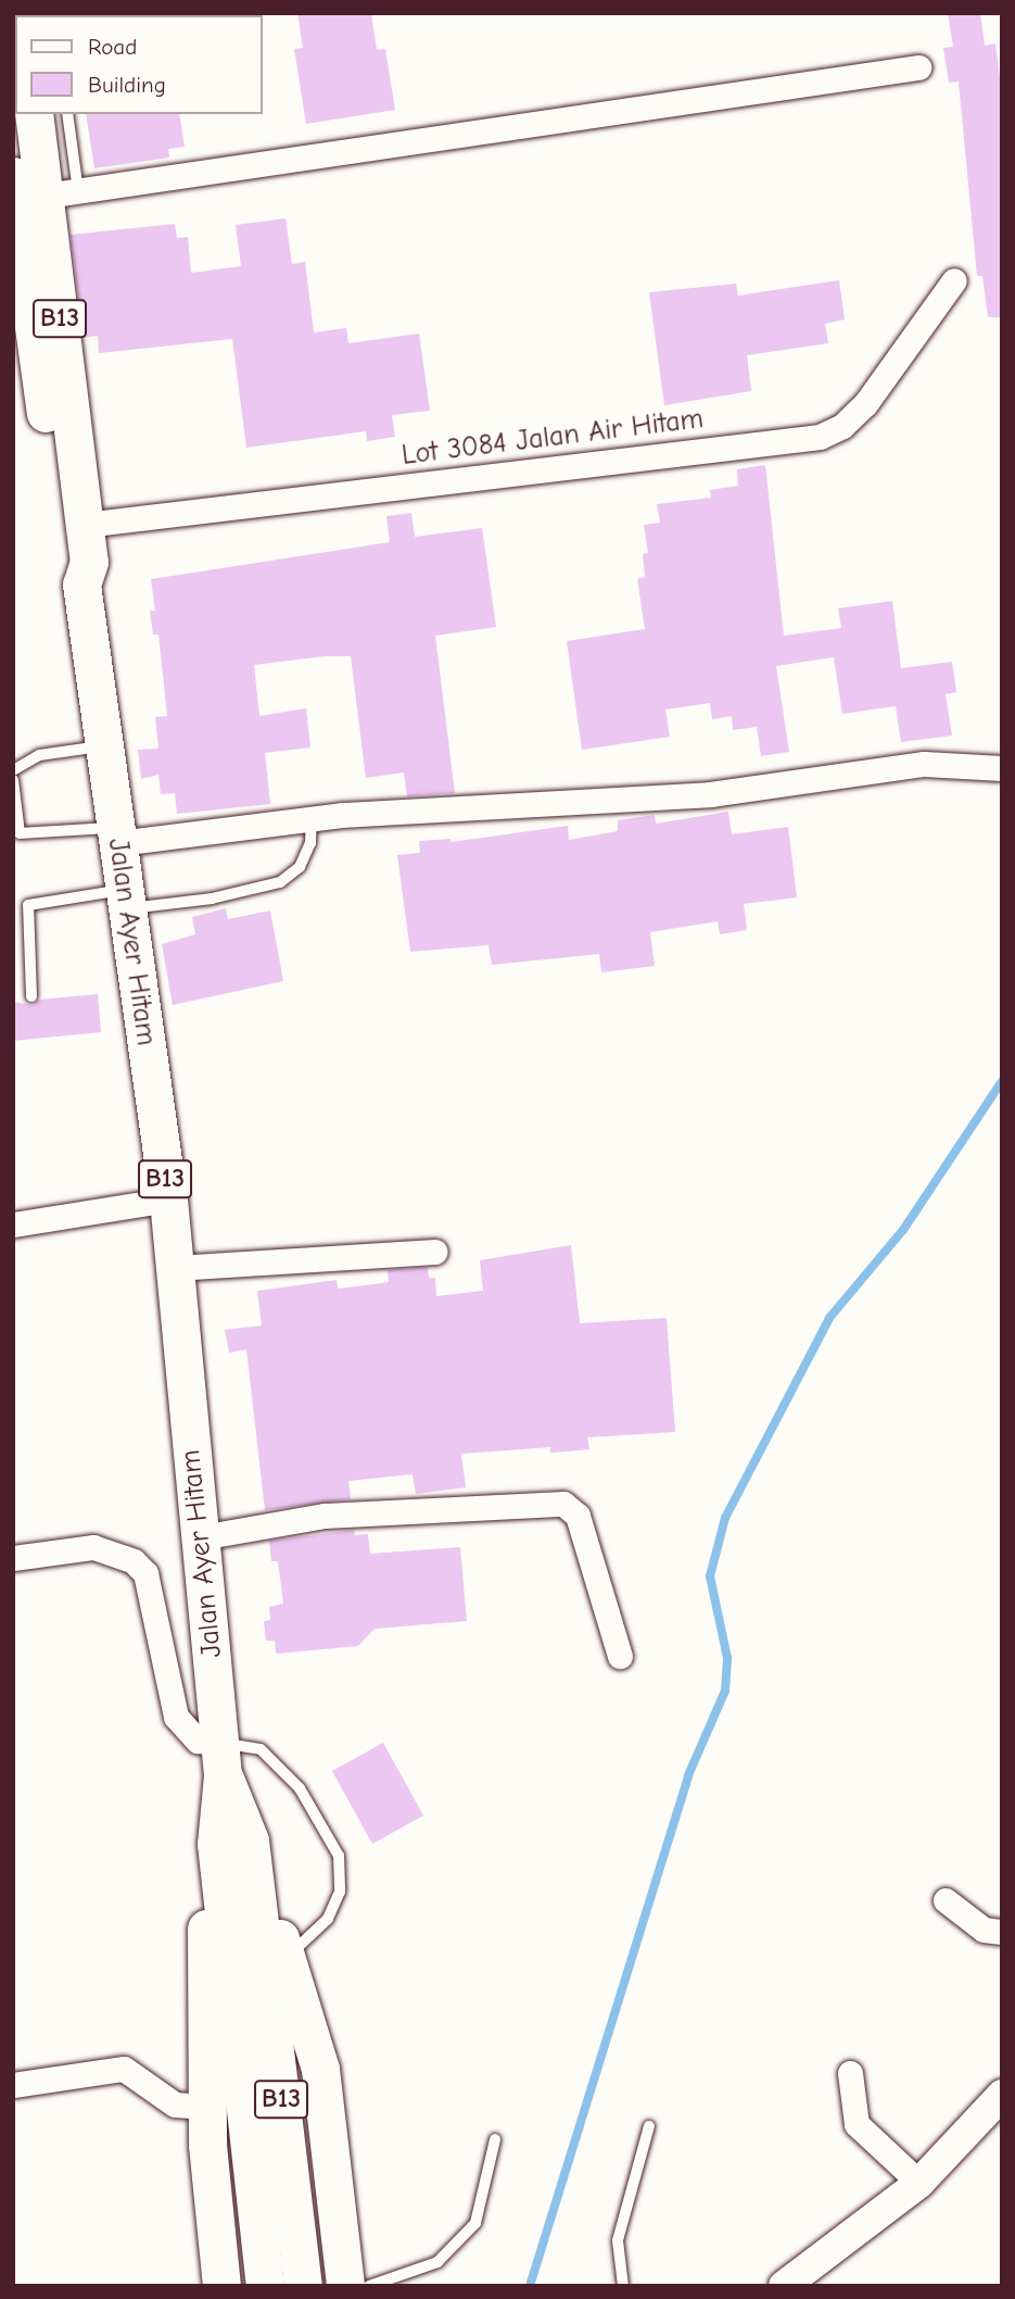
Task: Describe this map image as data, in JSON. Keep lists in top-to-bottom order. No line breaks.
{"streets":{"main road":["B13","Jalan Ayer Hitam"],"street":["Lot 3084 Jalan Air Hitam"]},"crossings":[["B13","Jalan Ayer Hitam"],["Lot 3084 Jalan Air Hitam","Jalan Ayer Hitam"]],"legend":["Road","Building"]}
